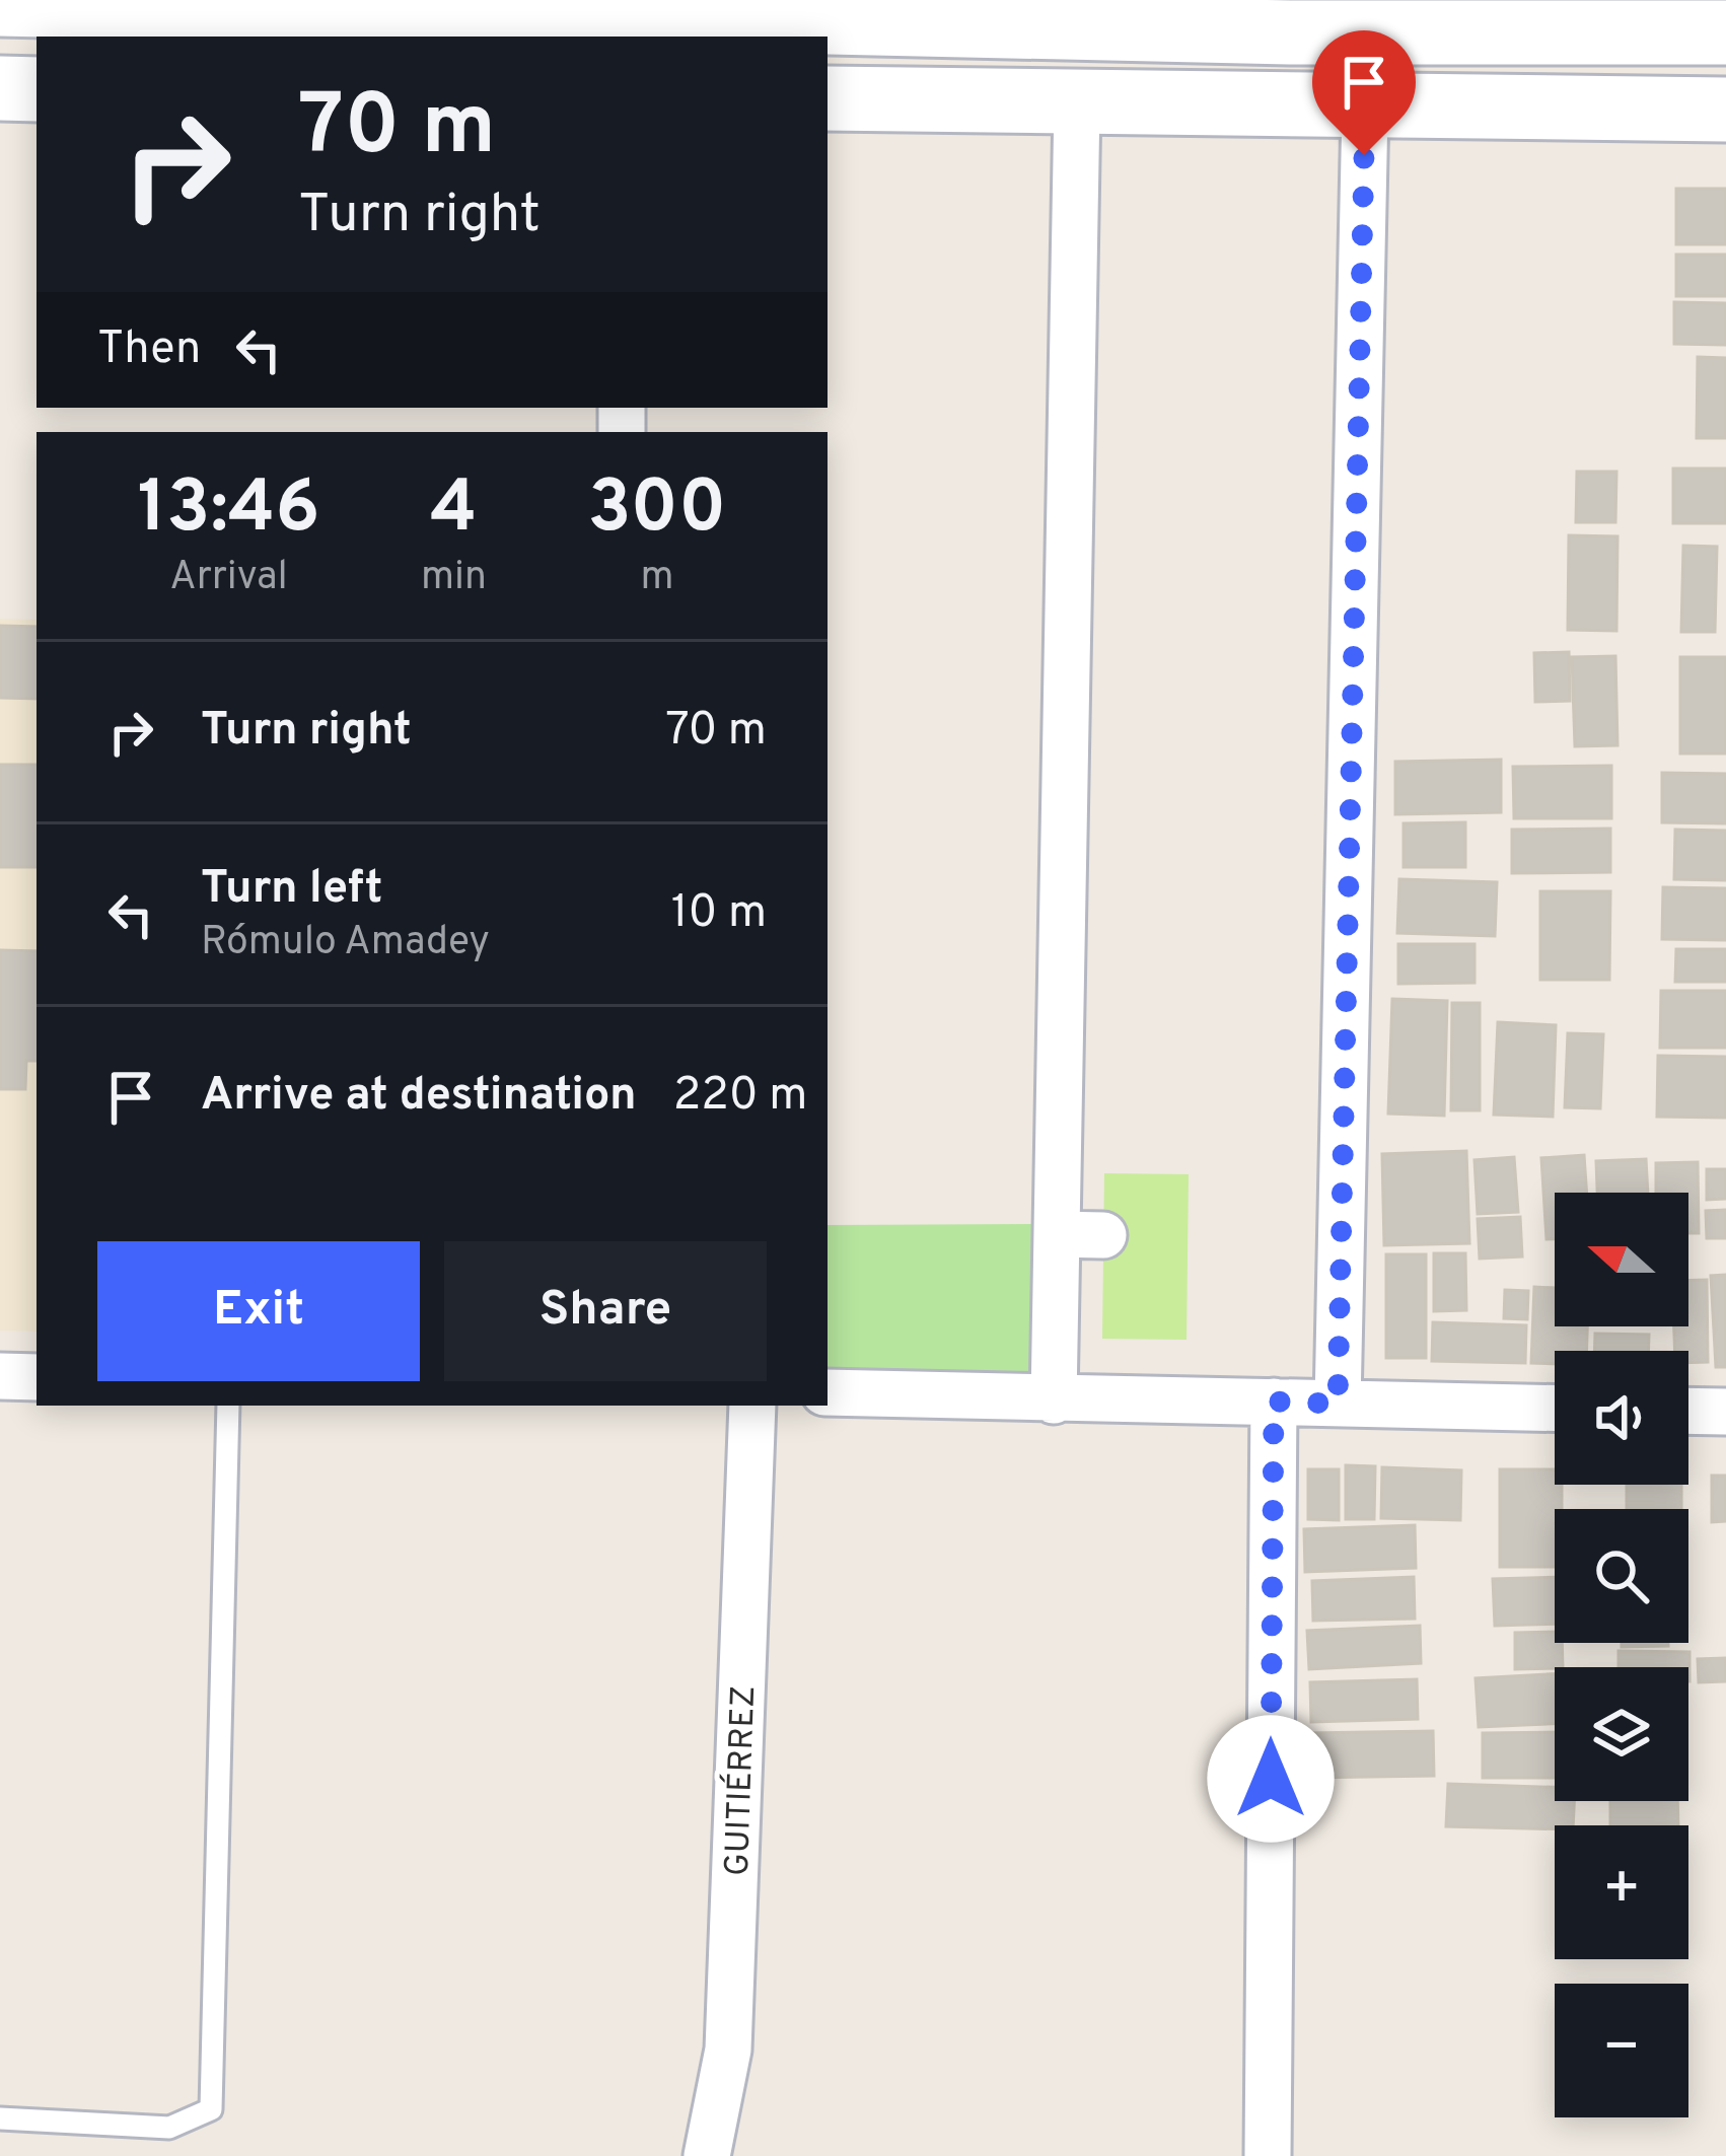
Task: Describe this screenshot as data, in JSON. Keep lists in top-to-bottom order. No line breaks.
{"streets":{"street":["GUITIÉRREZ"]},"north":"left","page":{"turn":["70 m","Turn right"],"then":"Then","eta":["13:46","Arrival","4","min","300","m"],"list":[{"name":"Turn right","value":"70 m"},{"name":"Turn left","note":"Rómulo Amadey","value":"10 m"},{"name":"Arrive at destination","value":"220 m"}],"map_buttons":["+","−"],"buttons":["Exit","Share"]}}
